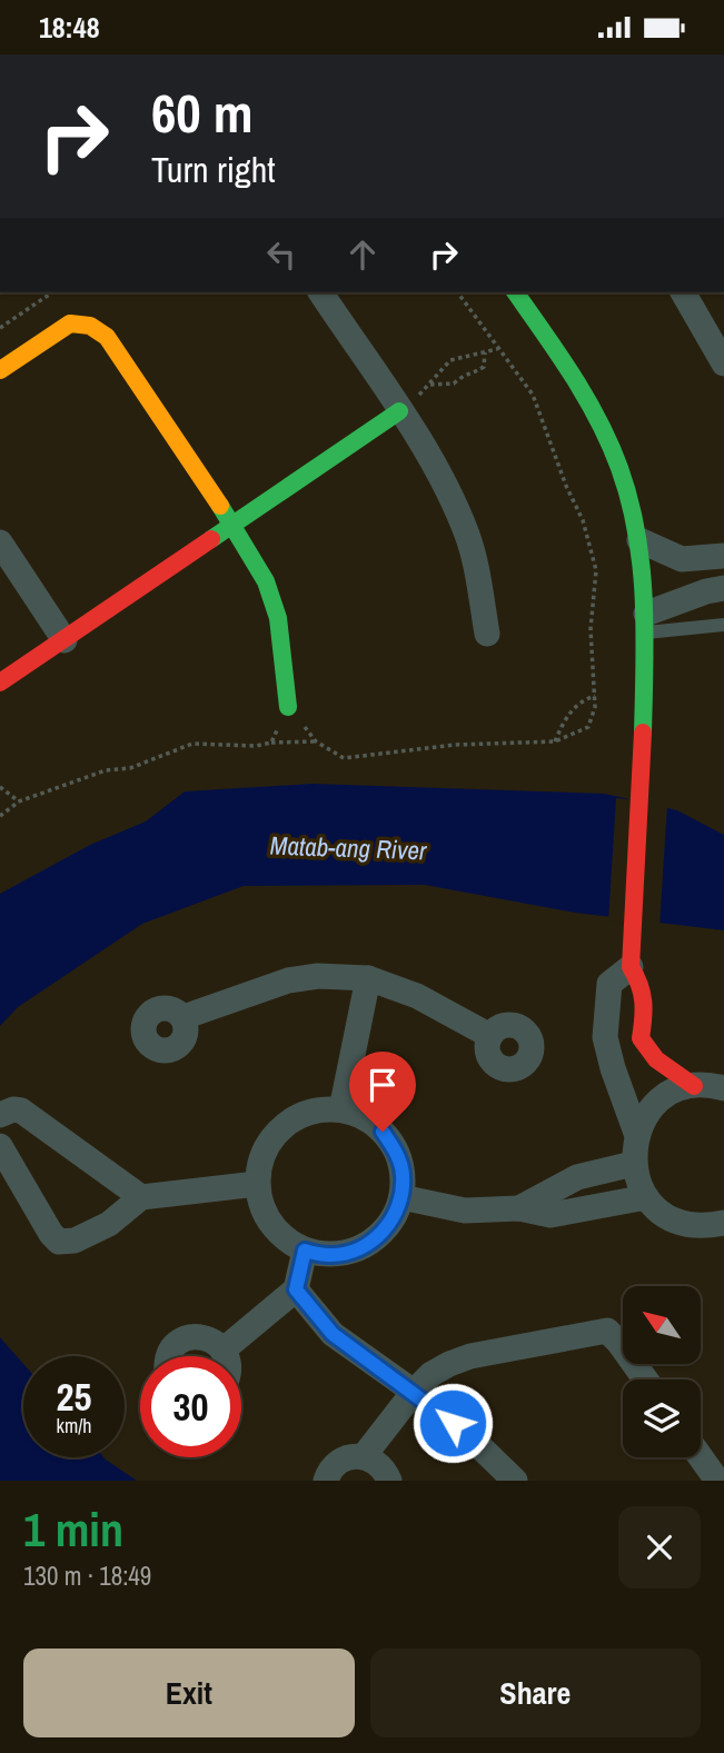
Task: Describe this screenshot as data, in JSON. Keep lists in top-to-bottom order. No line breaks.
{"water":["Matab-ang River"],"north":"top left","page":{"status":"18:48","turn":["60 m","Turn right"],"speed":"25 km/h","limit":"30","heading":["1 min","130 m · 18:49"],"buttons":["Exit","Share"]}}
